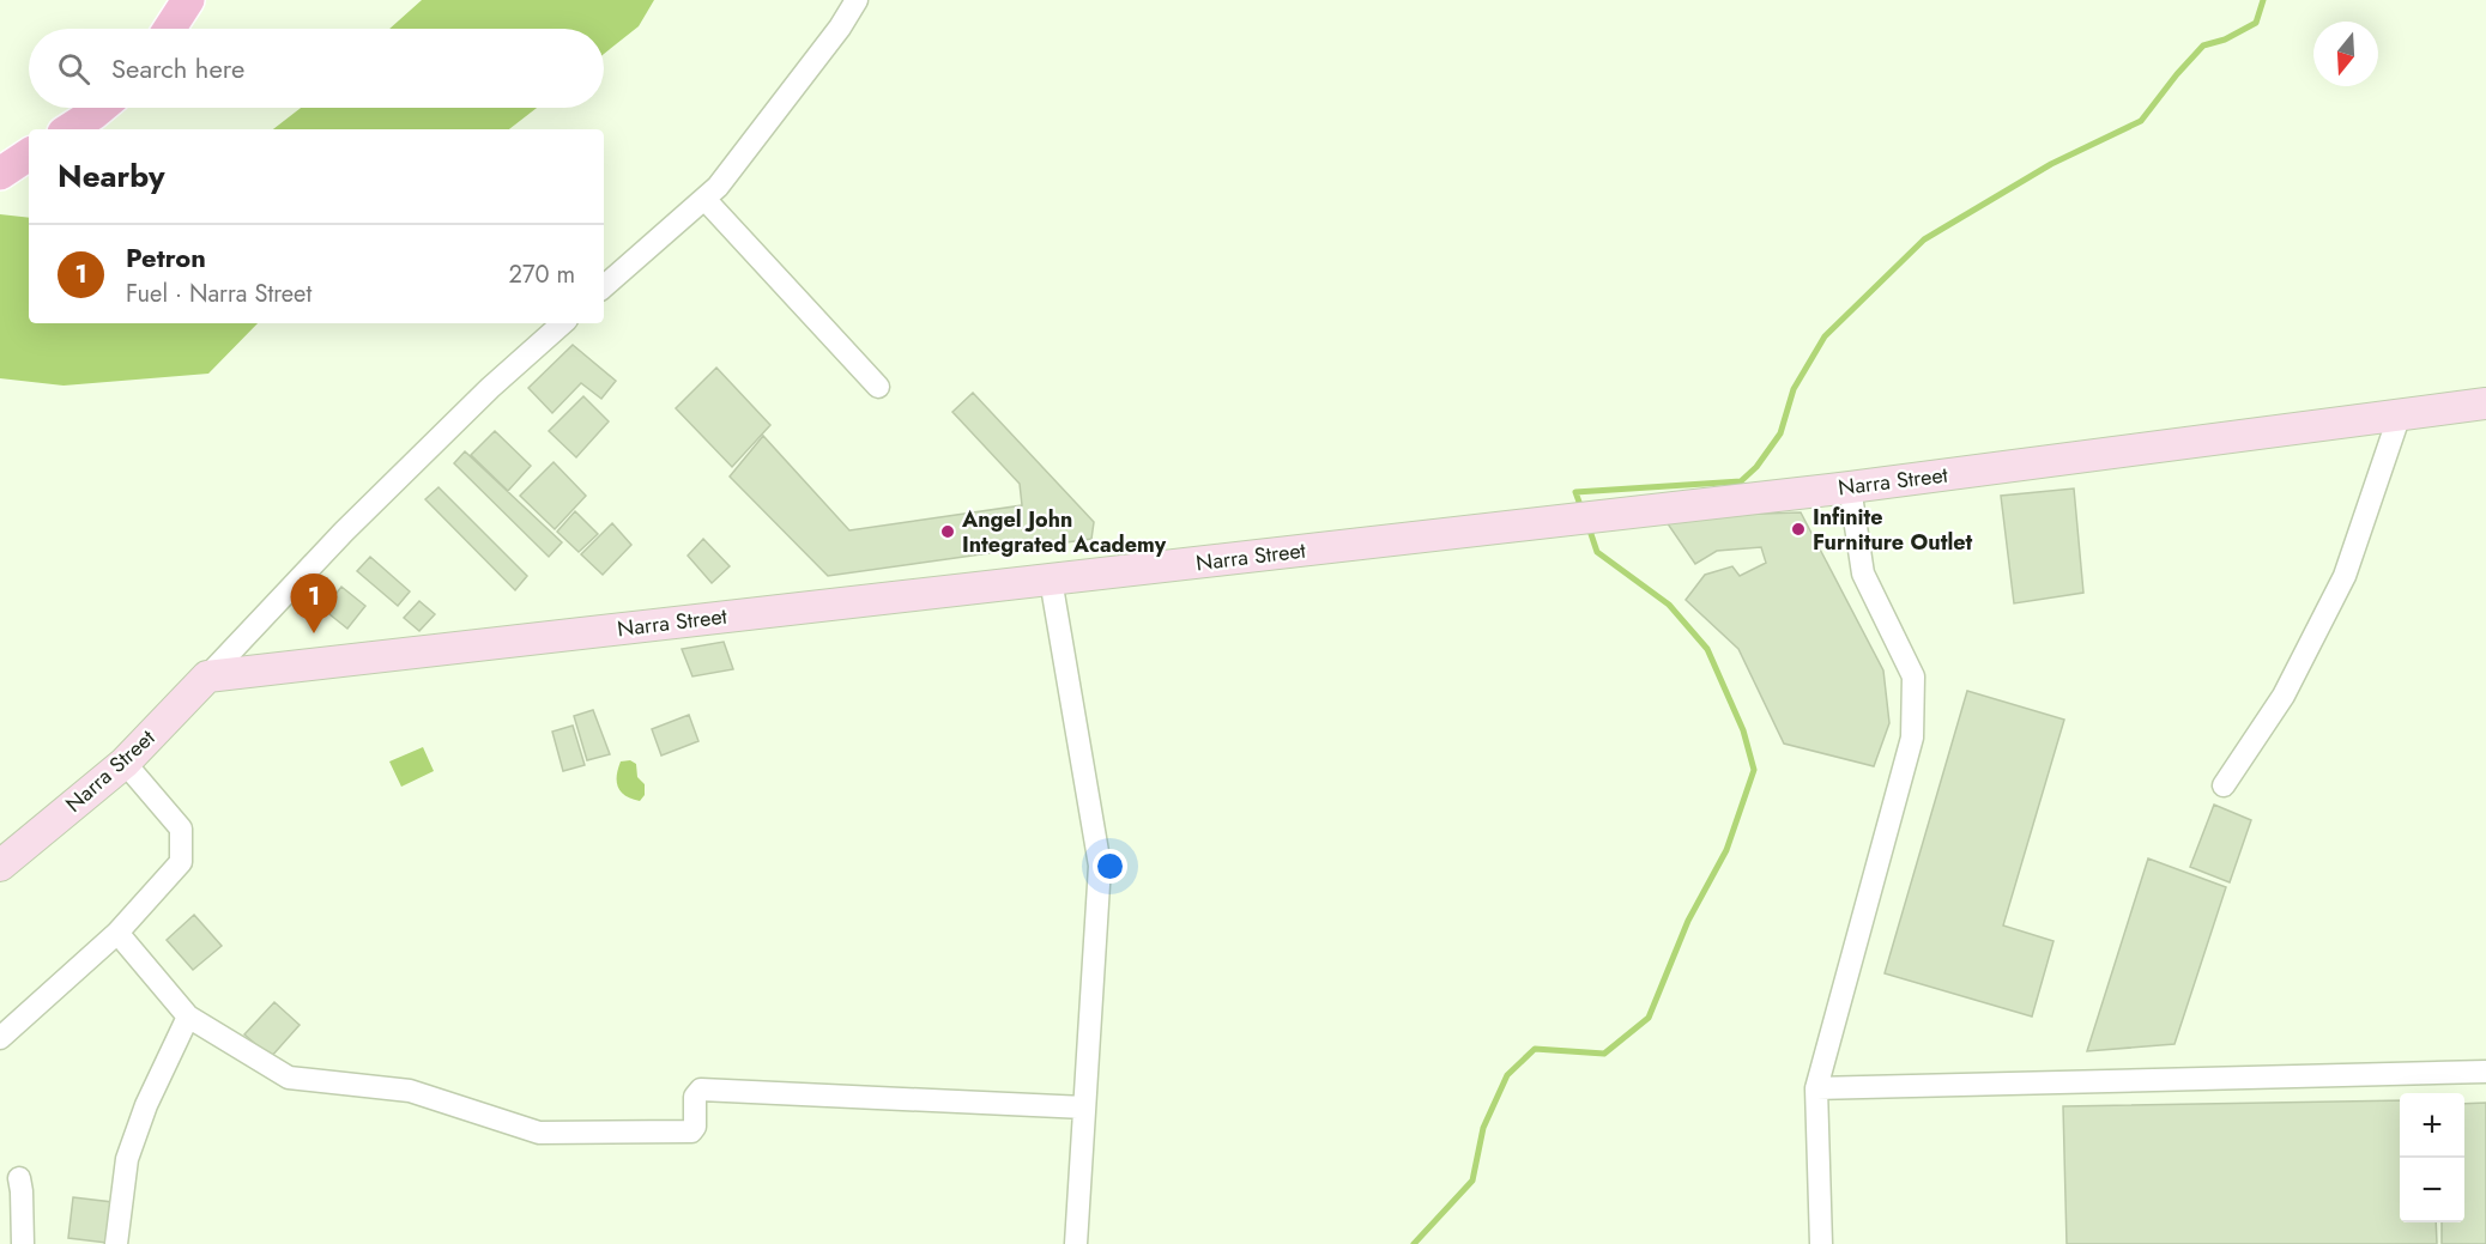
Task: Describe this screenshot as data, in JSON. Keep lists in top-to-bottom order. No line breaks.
{"streets":{"main road":["Narra Street"]},"places":["Infinite Furniture Outlet","Angel John Integrated Academy"],"north":"bottom","page":{"search":"Search here","heading":"Nearby","list":[{"mark":"1","name":"Petron","note":"Fuel · Narra Street","value":"270 m"}],"pins":"1","map_buttons":["+","−"]}}
